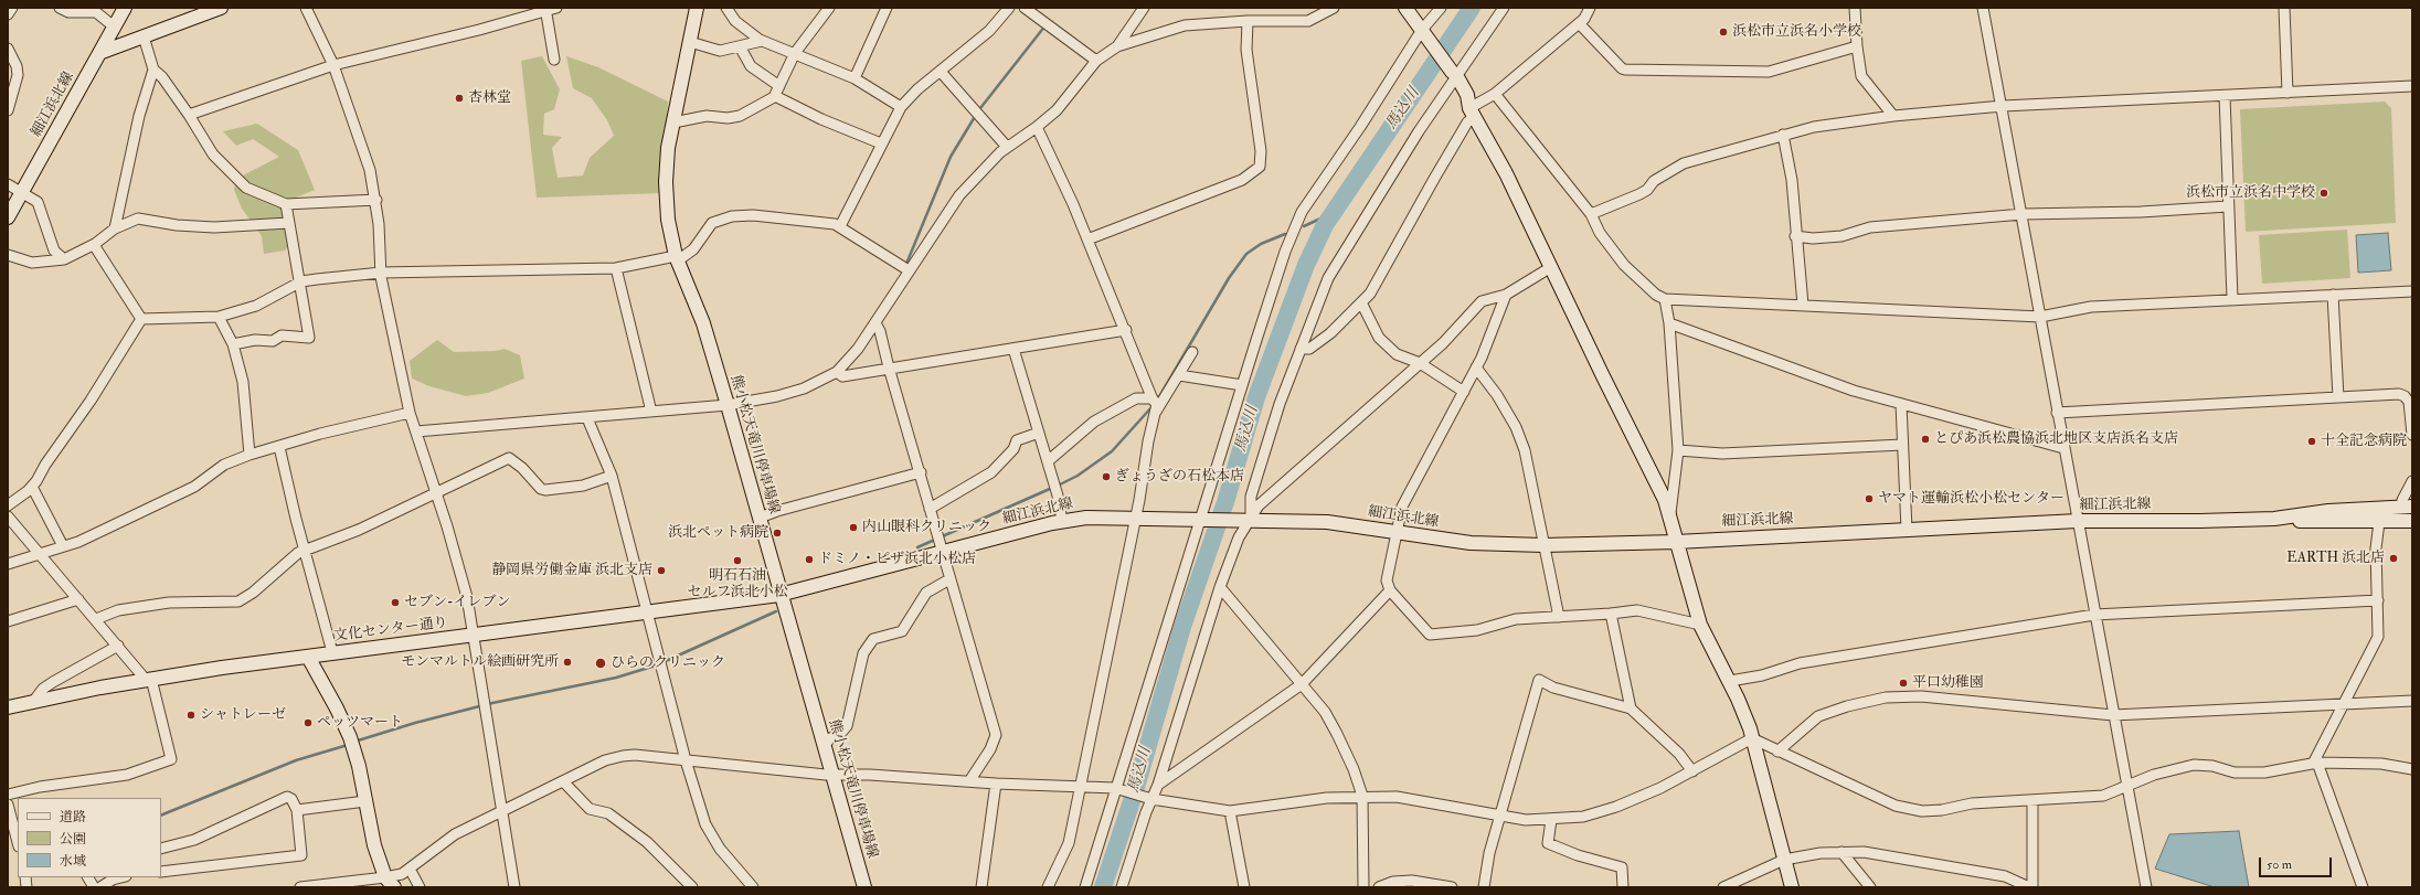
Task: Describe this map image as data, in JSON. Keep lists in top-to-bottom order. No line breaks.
{"streets":{"main road":["細江浜北線","熊小松天竜川停車場線","文化センター通り"]},"crossings":[["細江浜北線","熊小松天竜川停車場線"],["細江浜北線","文化センター通り"],["熊小松天竜川停車場線","文化センター通り"]],"water":["馬込川"],"places":["浜松市立浜名小学校","杏林堂","浜松市立浜名中学校","とぴあ浜松農協浜北地区支店浜名支店","十全記念病院","ぎょうざの石松本店","ヤマト運輸浜松小松センター","内山眼科クリニック","浜北ペット病院","EARTH 浜北店","ドミノ・ピザ浜北小松店","明石石油 セルフ浜北小松","静岡県労働金庫 浜北支店","セブン-イレブン","モンマルトル絵画研究所","ひらのクリニック","平口幼稚園","シャトレーゼ","ペッツマート"],"legend":["道路","公園","水域"],"scale_bar":"50 m"}
